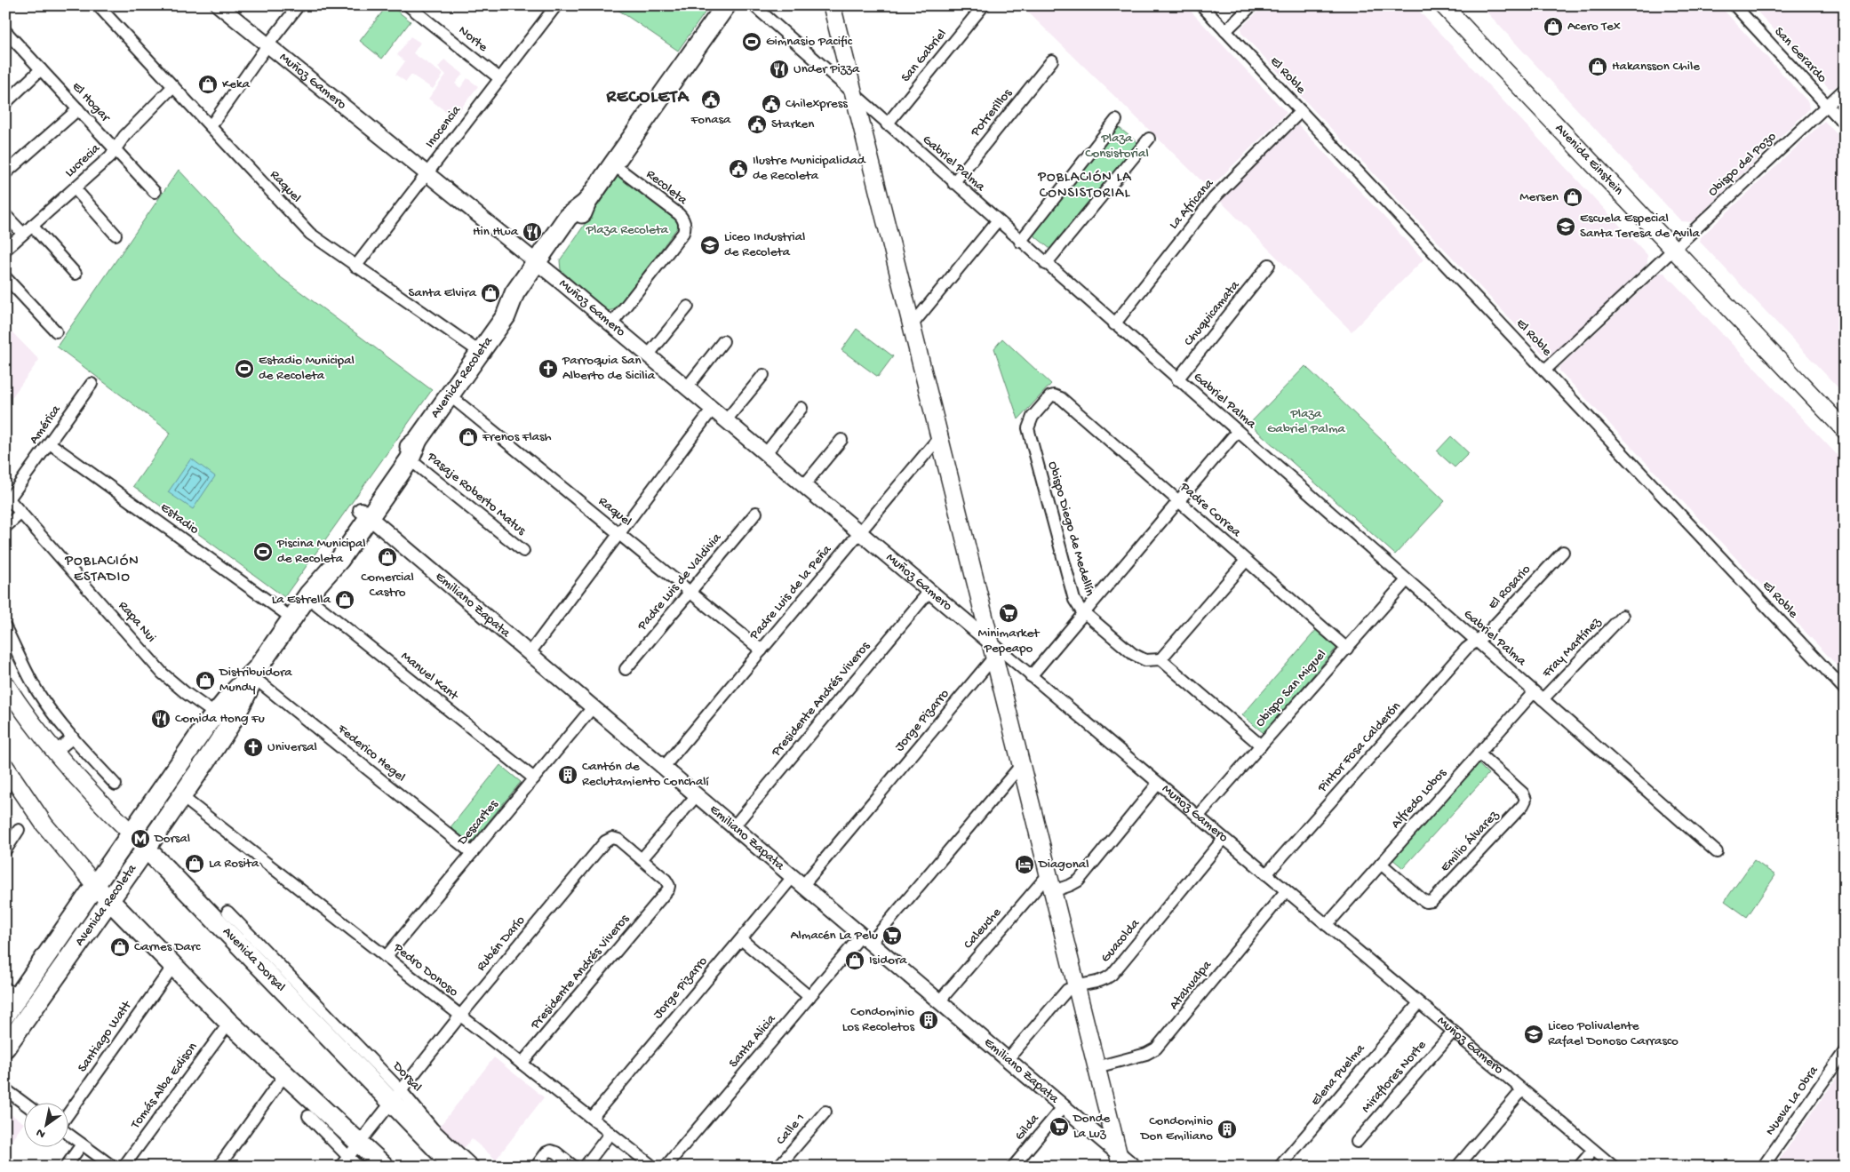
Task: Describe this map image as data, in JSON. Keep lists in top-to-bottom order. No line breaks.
{"streets":{"main road":["Avenida Einstein","Avenida Recoleta","Avenida Dorsal"],"street":["Norte","San Gerardo","San Gabriel","El Roble","Muñoz Gamero","El Hogar","Potrerillos","Inocencia","Lucrecia","Gabriel Palma","Obispo del Pozo","Raquel","Recoleta","La Africana","Chuquicamata","América","Pasaje Roberto Matus","Padre Correa","Estadio","Obispo Diego de Medellín","Padre Luis de Valdivia","El Rosario","Padre Luis de la Peña","Emiliano Zapata","Rapa Nui","Fray Martínez","Manuel Kant","Obispo San Miguel","Presidente Andrés Viveros","Jorge Pizarro","Pintor Fosa Calderón","Federico Hegel","Alfredo Lobos","Descartes","Emilio Álvarez","Caleuche","Guacolda","Rubén Darío","Pedro Donoso","Atahualpa","Santiago Watt","Santa Alicia","Elena Puelma","Dorsal","Miraflores Norte","Tomás Alba Edison","Nueva La Obra","Gilda","Calle 1"]},"crossings":[["Norte","Inocencia"],["San Gerardo","Obispo del Pozo"],["San Gabriel","Gabriel Palma"],["El Roble","Obispo del Pozo"],["El Roble","La Africana"],["Muñoz Gamero","Inocencia"],["Muñoz Gamero","Recoleta"],["Muñoz Gamero","Avenida Recoleta"],["Muñoz Gamero","Padre Luis de la Peña"],["Muñoz Gamero","Obispo San Miguel"],["Muñoz Gamero","Presidente Andrés Viveros"],["Muñoz Gamero","Jorge Pizarro"],["Muñoz Gamero","Pintor Fosa Calderón"],["Muñoz Gamero","Alfredo Lobos"],["Muñoz Gamero","Guacolda"],["Muñoz Gamero","Atahualpa"],["Muñoz Gamero","Elena Puelma"],["Muñoz Gamero","Miraflores Norte"],["El Hogar","Lucrecia"],["Potrerillos","Gabriel Palma"],["Inocencia","Raquel"],["Avenida Einstein","Obispo del Pozo"],["Lucrecia","Raquel"],["Gabriel Palma","La Africana"],["Gabriel Palma","Chuquicamata"],["Gabriel Palma","El Rosario"],["Gabriel Palma","Fray Martínez"],["Gabriel Palma","Obispo San Miguel"],["Gabriel Palma","Pintor Fosa Calderón"],["Gabriel Palma","Alfredo Lobos"],["Raquel","Avenida Recoleta"],["Raquel","Padre Luis de Valdivia"],["Raquel","Padre Luis de la Peña"],["Recoleta","Avenida Recoleta"],["Avenida Recoleta","Pasaje Roberto Matus"],["Avenida Recoleta","Estadio"],["Avenida Recoleta","Emiliano Zapata"],["Avenida Recoleta","Rapa Nui"],["Avenida Recoleta","Manuel Kant"],["Avenida Recoleta","Federico Hegel"],["Avenida Recoleta","Avenida Dorsal"],["Avenida Recoleta","Pedro Donoso"],["América","Estadio"],["América","Rapa Nui"],["Padre Correa","Obispo Diego de Medellín"],["Padre Correa","Obispo San Miguel"],["El Rosario","Pintor Fosa Calderón"],["Padre Luis de la Peña","Emiliano Zapata"],["Emiliano Zapata","Presidente Andrés Viveros"],["Emiliano Zapata","Jorge Pizarro"],["Emiliano Zapata","Descartes"],["Emiliano Zapata","Caleuche"],["Emiliano Zapata","Guacolda"],["Emiliano Zapata","Santa Alicia"],["Emiliano Zapata","Gilda"],["Fray Martínez","Alfredo Lobos"],["Manuel Kant","Descartes"],["Presidente Andrés Viveros","Rubén Darío"],["Presidente Andrés Viveros","Pedro Donoso"],["Jorge Pizarro","Pedro Donoso"],["Federico Hegel","Descartes"],["Alfredo Lobos","Emilio Álvarez"],["Descartes","Pedro Donoso"],["Rubén Darío","Avenida Dorsal"],["Rubén Darío","Pedro Donoso"],["Rubén Darío","Dorsal"],["Avenida Dorsal","Dorsal"]],"districts":["RECOLETA","POBLACIÓN LA CONSISTORIAL","POBLACIÓN ESTADIO"],"parks":["Plaza Consistorial","Plaza Recoleta","Plaza Gabriel Palma"],"places":{"shop":["Acero Tex","Hakansson Chile","Keka","Mersen","Santa Elvira","Frenos Flash","Comercial Castro","La Estrella","Distribuidora Mundy","La Rosita","Carnes Darc","Isidora"],"sports":["Gimnasio Pacific","Estadio Municipal de Recoleta","Piscina Municipal de Recoleta"],"restaurant":["Under Pizza","Hin Hwa","Comida Hong Fu"],"public building":["Fonasa","Chilexpress","Starken","Ilustre Municipalidad de Recoleta"],"school or university":["Escuela Especial Santa Teresa de Avila","Liceo Industrial de Recoleta","Liceo Polivalente Rafael Donoso Carrasco"],"church":["Parroquia San Alberto de Sicilia","Universal"],"supermarket":["Minimarket Pepeapo","Almacén La Pelu","Donde La Luz"],"building":["Cantón de Reclutamiento Conchalí","Condominio Los Recoletos","Condominio Don Emiliano"],"metro station":["Dorsal"],"hotel":["Diagonal"]},"north":"bottom left"}
